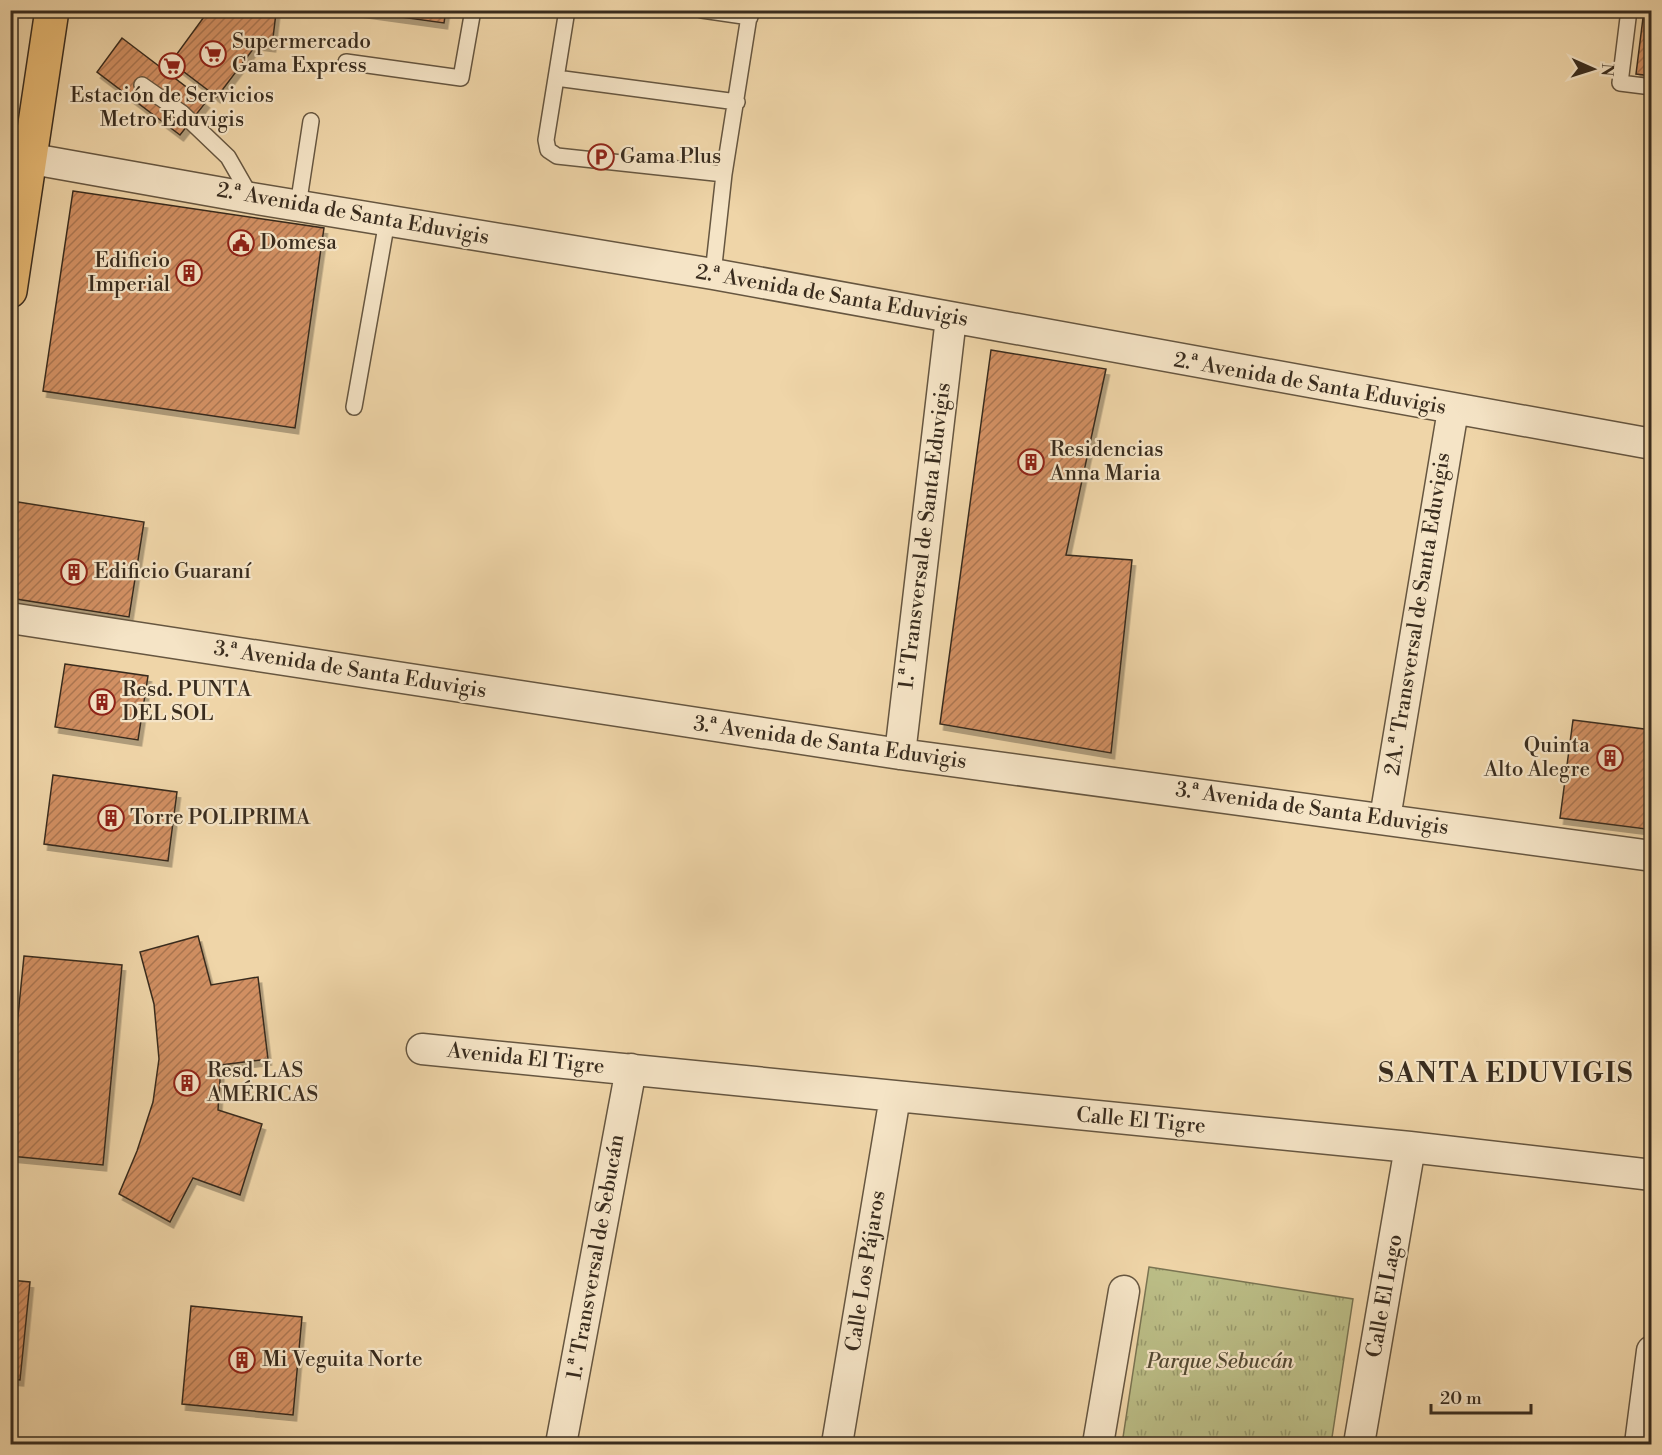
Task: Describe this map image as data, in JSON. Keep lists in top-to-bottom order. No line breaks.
{"streets":{"street":["2.ª Avenida de Santa Eduvigis","1.ª Transversal de Santa Eduvigis","2A.ª Transversal de Santa Eduvigis","3.ª Avenida de Santa Eduvigis","Avenida El Tigre","Calle El Tigre","1.ª Transversal de Sebucán","Calle Los Pájaros","Calle El Lago"]},"crossings":[["2.ª Avenida de Santa Eduvigis","1.ª Transversal de Santa Eduvigis"],["2.ª Avenida de Santa Eduvigis","2A.ª Transversal de Santa Eduvigis"],["1.ª Transversal de Santa Eduvigis","3.ª Avenida de Santa Eduvigis"],["2A.ª Transversal de Santa Eduvigis","3.ª Avenida de Santa Eduvigis"],["Avenida El Tigre","Calle El Tigre"],["Avenida El Tigre","1.ª Transversal de Sebucán"],["Calle El Tigre","1.ª Transversal de Sebucán"],["Calle El Tigre","Calle Los Pájaros"],["Calle El Tigre","Calle El Lago"]],"districts":["SANTA EDUVIGIS"],"parks":["Parque Sebucán"],"places":{"supermarket":["Supermercado Gama Express","Estación de Servicios Metro Eduvigis"],"parking":["Gama Plus"],"public building":["Domesa"],"building":["Edificio Imperial","Residencias Anna Maria","Edificio Guaraní","Resd. PUNTA DEL SOL","Quinta Alto Alegre","Torre POLIPRIMA","Resd. LAS AMÉRICAS","Mi Veguita Norte"]},"scale_bar":"20 m","north":"right"}
